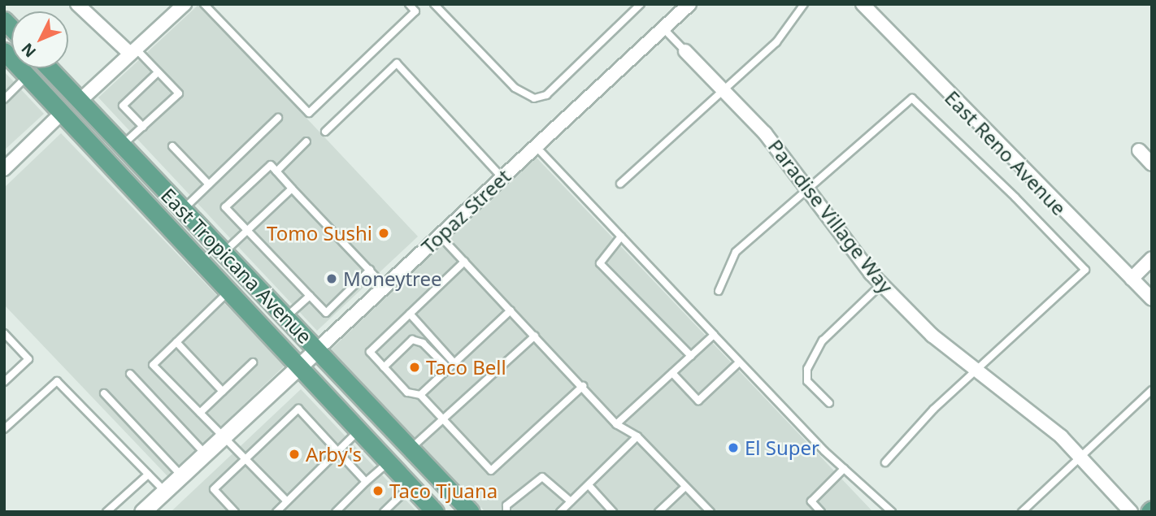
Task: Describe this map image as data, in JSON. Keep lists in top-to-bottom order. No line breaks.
{"streets":{"main road":["East Tropicana Avenue"],"street":["East Reno Avenue","Topaz Street","Paradise Village Way"]},"crossings":[["Topaz Street","Paradise Village Way"],["Topaz Street","East Tropicana Avenue"]],"places":["Tomo Sushi","Moneytree","Taco Bell","El Super","Arby's","Taco Tjuana"],"north":"bottom left"}
